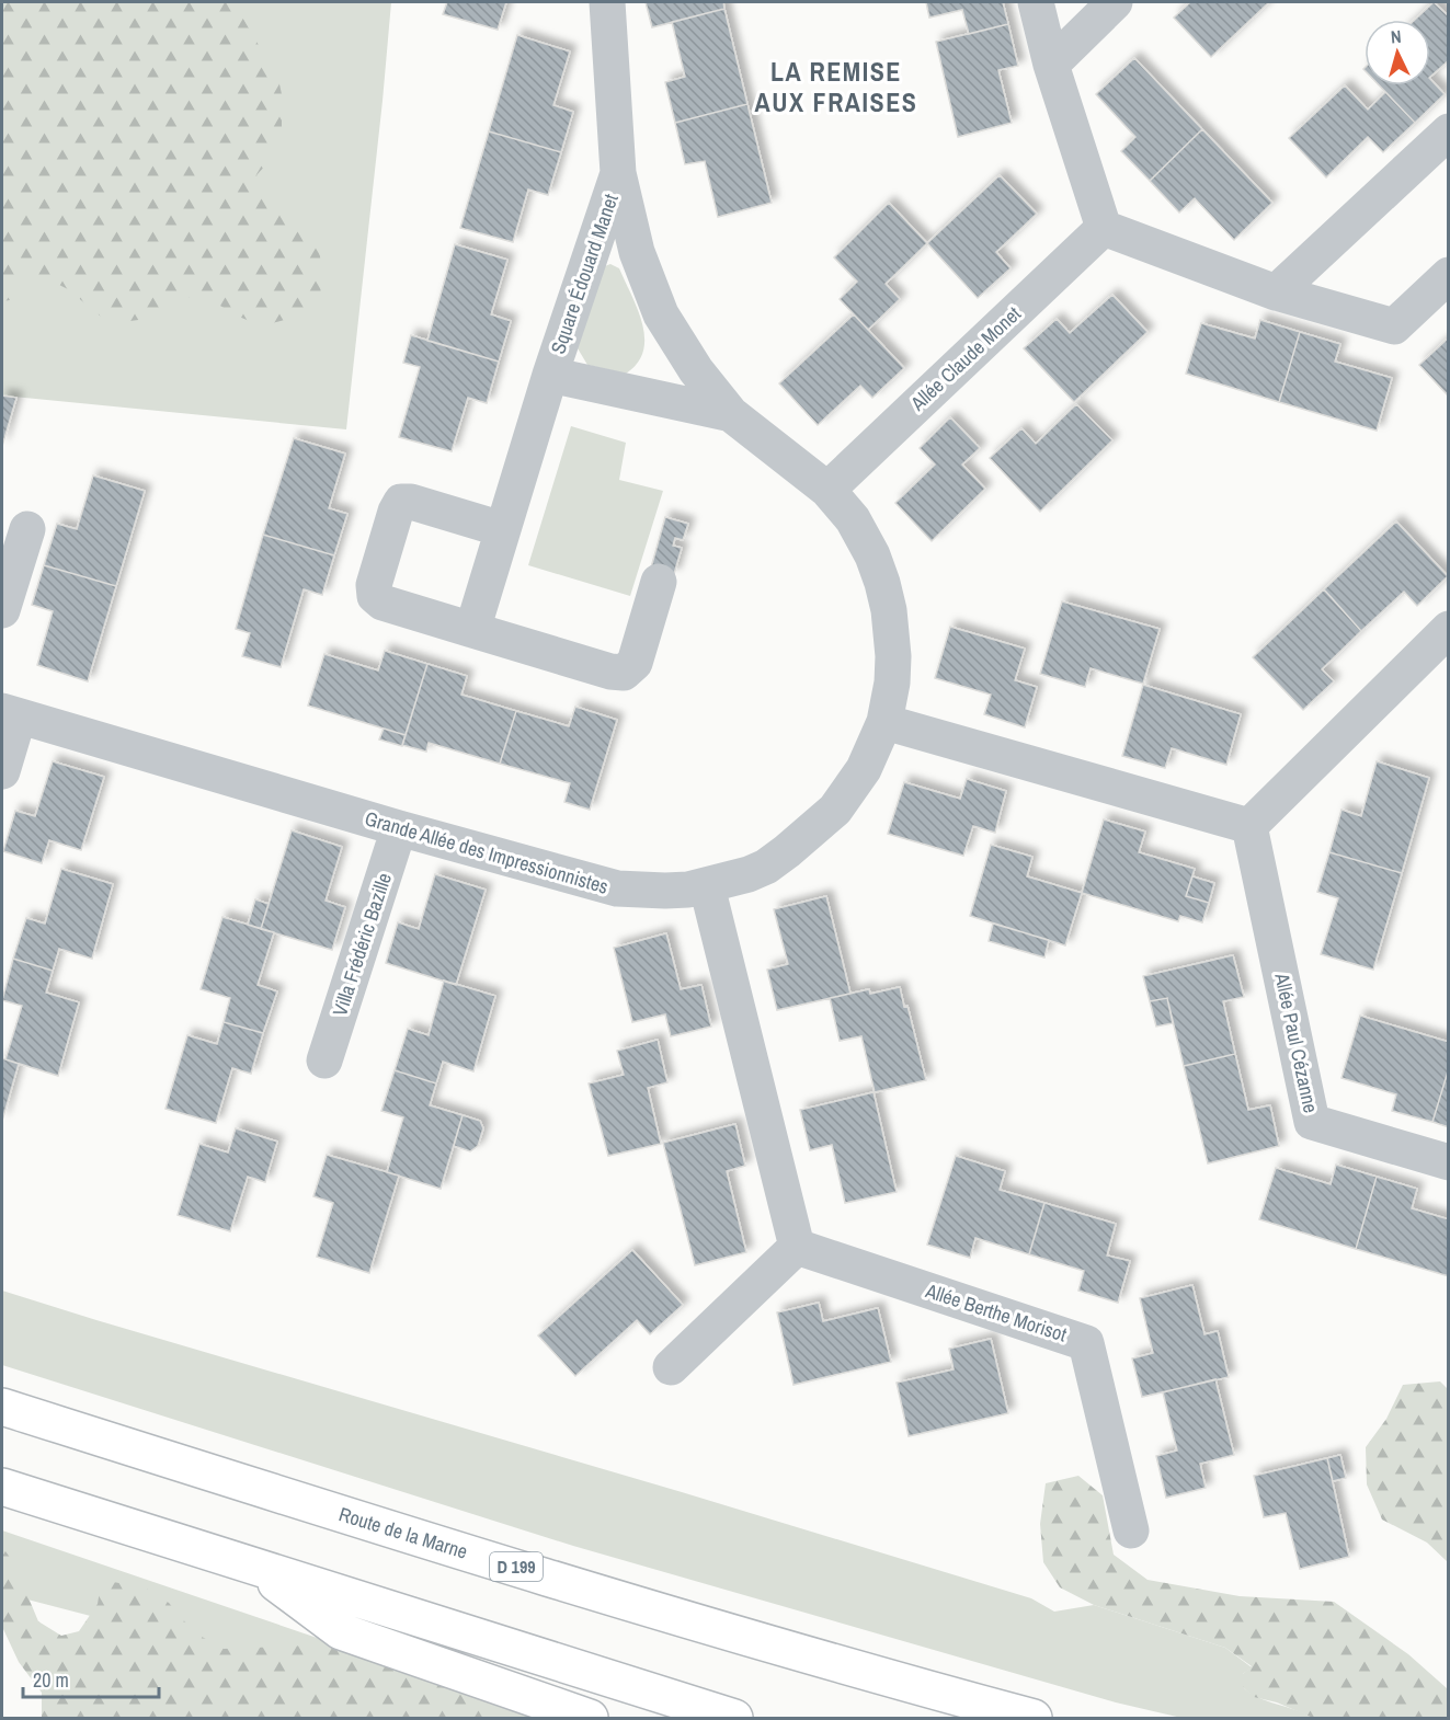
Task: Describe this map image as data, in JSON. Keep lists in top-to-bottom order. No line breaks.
{"streets":{"highway":["Route de la Marne","D 199"],"street":["Square Édouard Manet","Allée Claude Monet","Grande Allée des Impressionnistes","Villa Frédéric Bazille","Allée Paul Cézanne","Allée Berthe Morisot"]},"crossings":[["Square Édouard Manet","Grande Allée des Impressionnistes"],["Allée Claude Monet","Grande Allée des Impressionnistes"],["Grande Allée des Impressionnistes","Villa Frédéric Bazille"]],"districts":["LA REMISE AUX FRAISES"],"scale_bar":"20 m","north":"top"}
